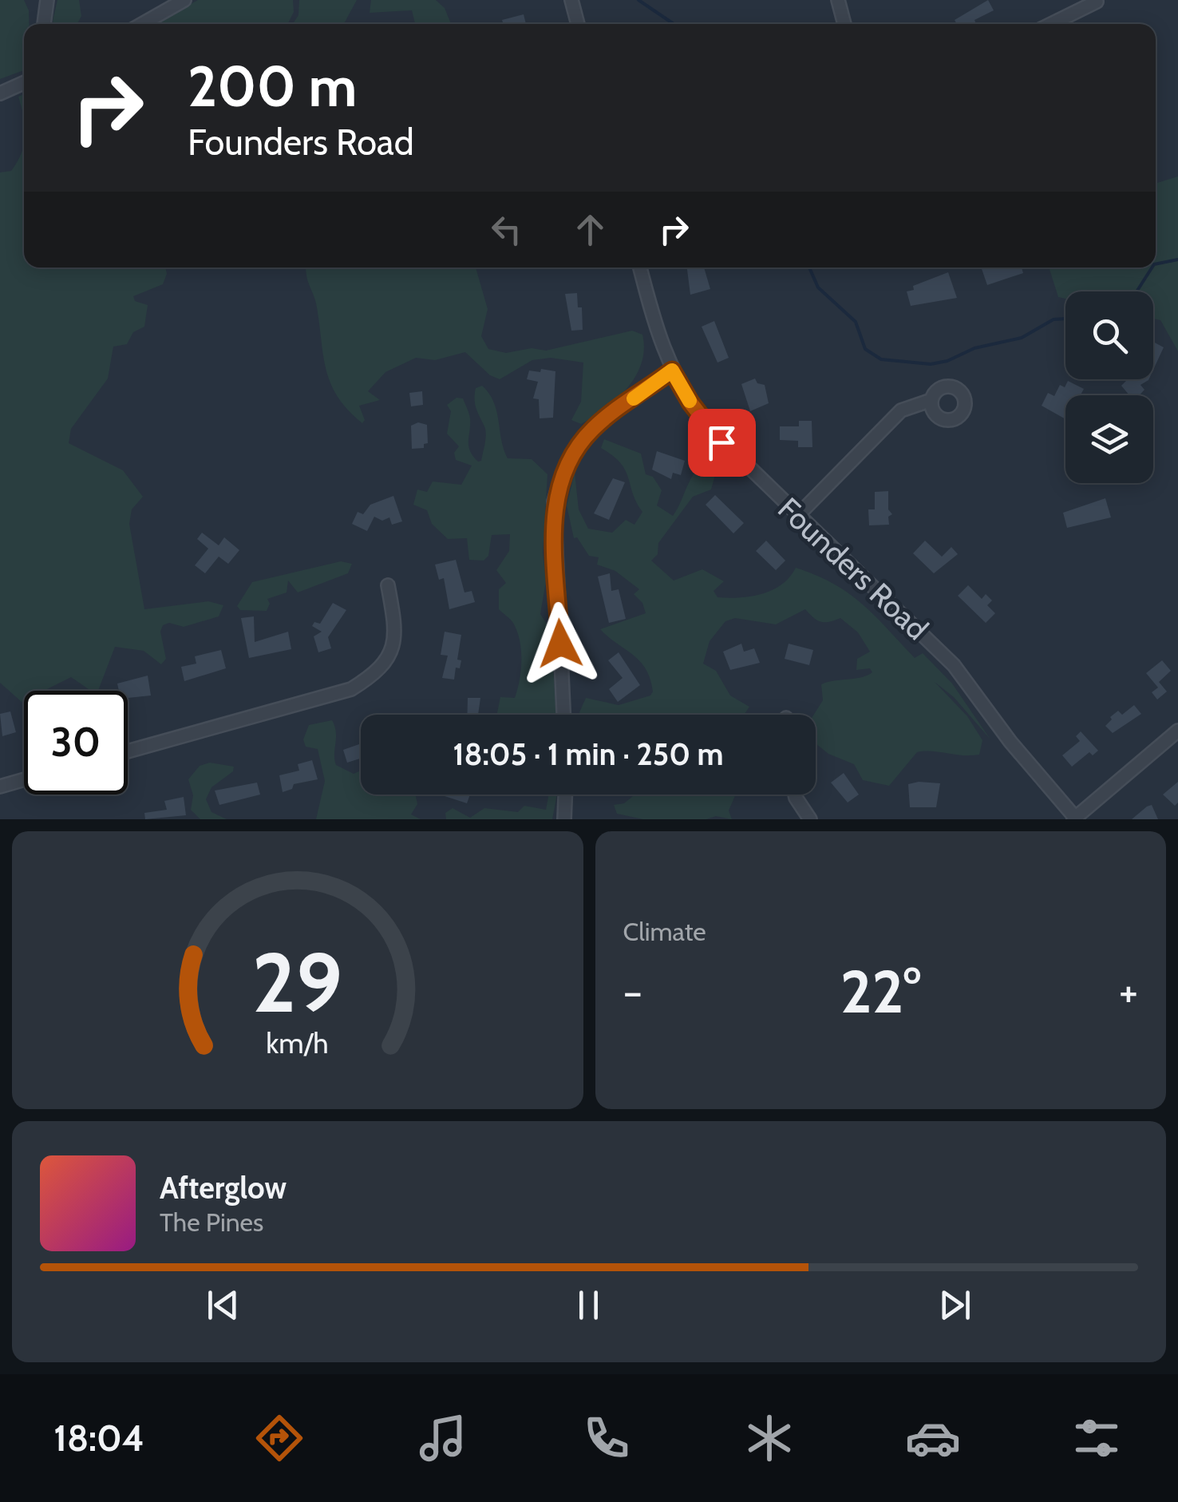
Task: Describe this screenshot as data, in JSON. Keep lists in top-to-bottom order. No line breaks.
{"streets":{"street":["Founders Road"]},"page":{"turn":["200 m","Founders Road"],"limit":"30","trip":"18:05 · 1 min · 250 m","tile":"Climate","heat":["−","22°","+"],"song":["Afterglow","The Pines"],"tabs":"18:04","gauge":["29","km/h"]}}
